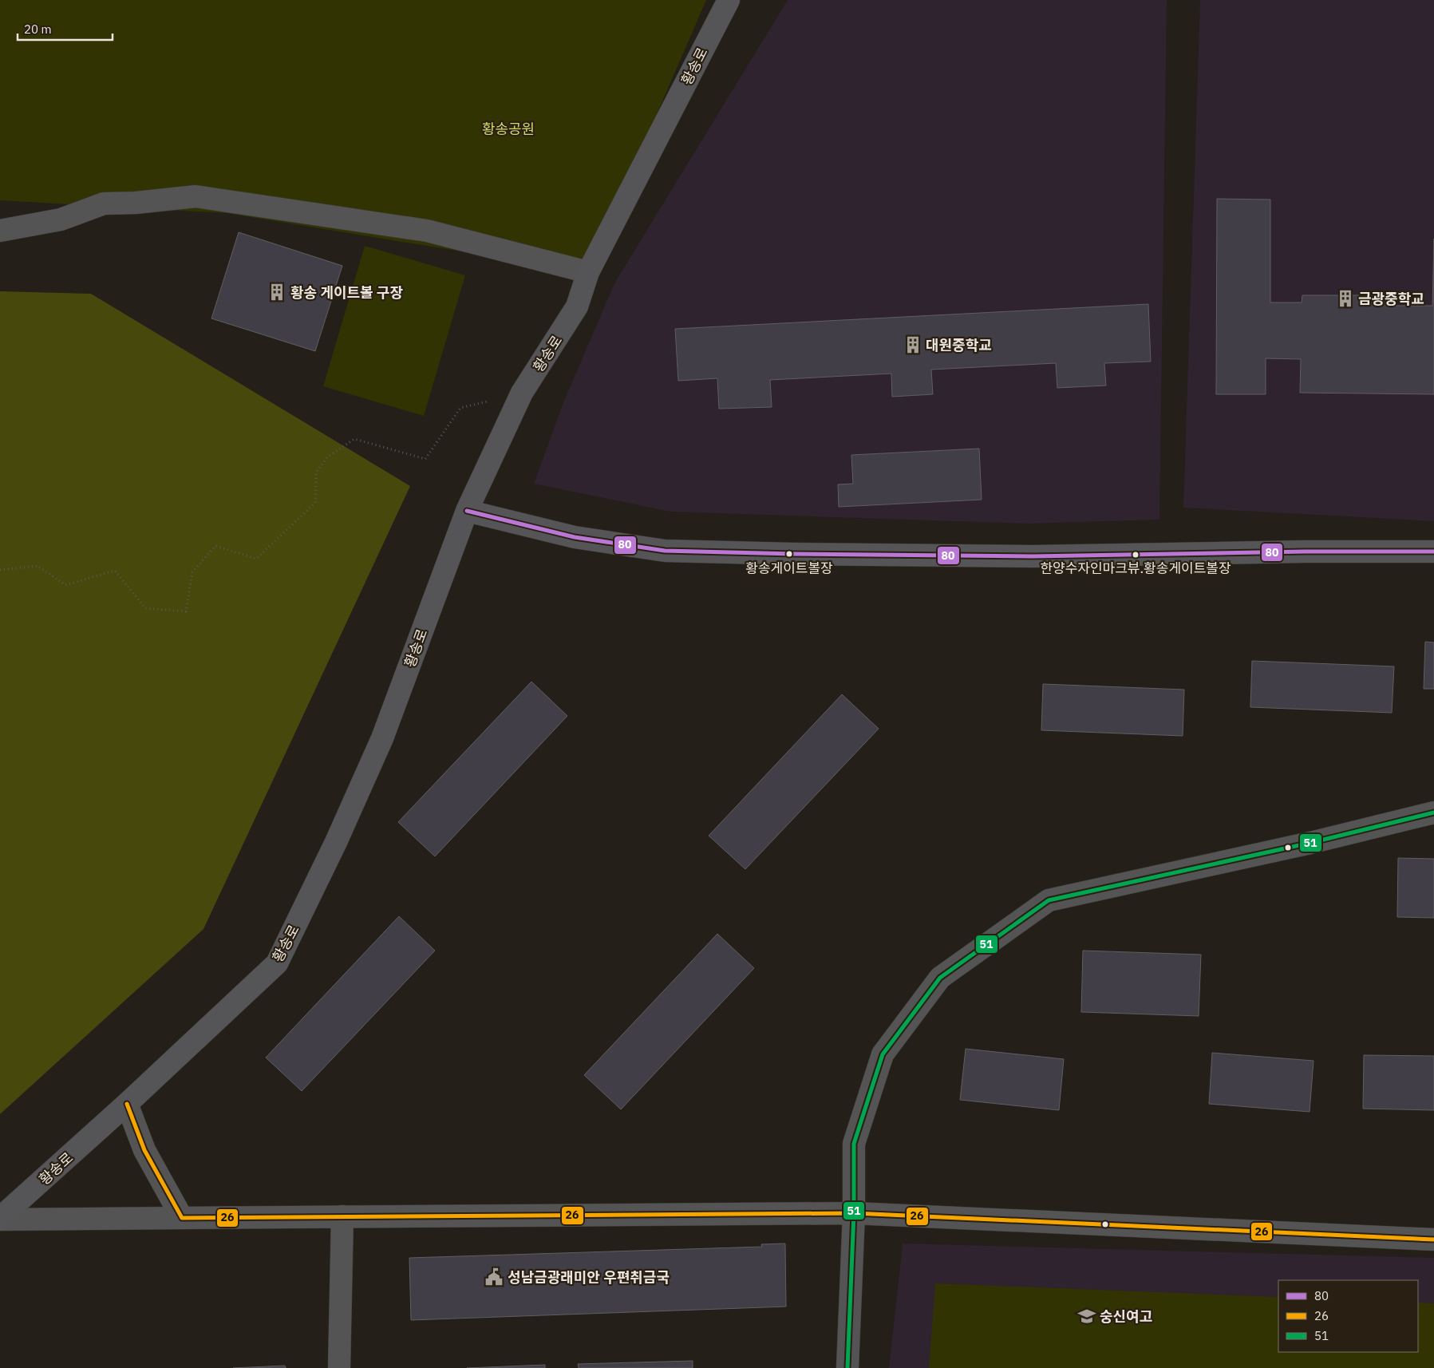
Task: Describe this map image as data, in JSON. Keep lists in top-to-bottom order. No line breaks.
{"streets":{"street":["황송로"]},"parks":["황송공원"],"places":{"building":["황송 게이트볼 구장","금광중학교","대원중학교"],"other":["황송게이트볼장","한양수자인마크뷰.황송게이트볼장"],"public building":["성남금광래미안 우편취금국"],"school or university":["숭신여고"]},"lines":["transit line 80","transit line 51","transit line 26"],"legend":["80","26","51"],"scale_bar":"20 m"}
